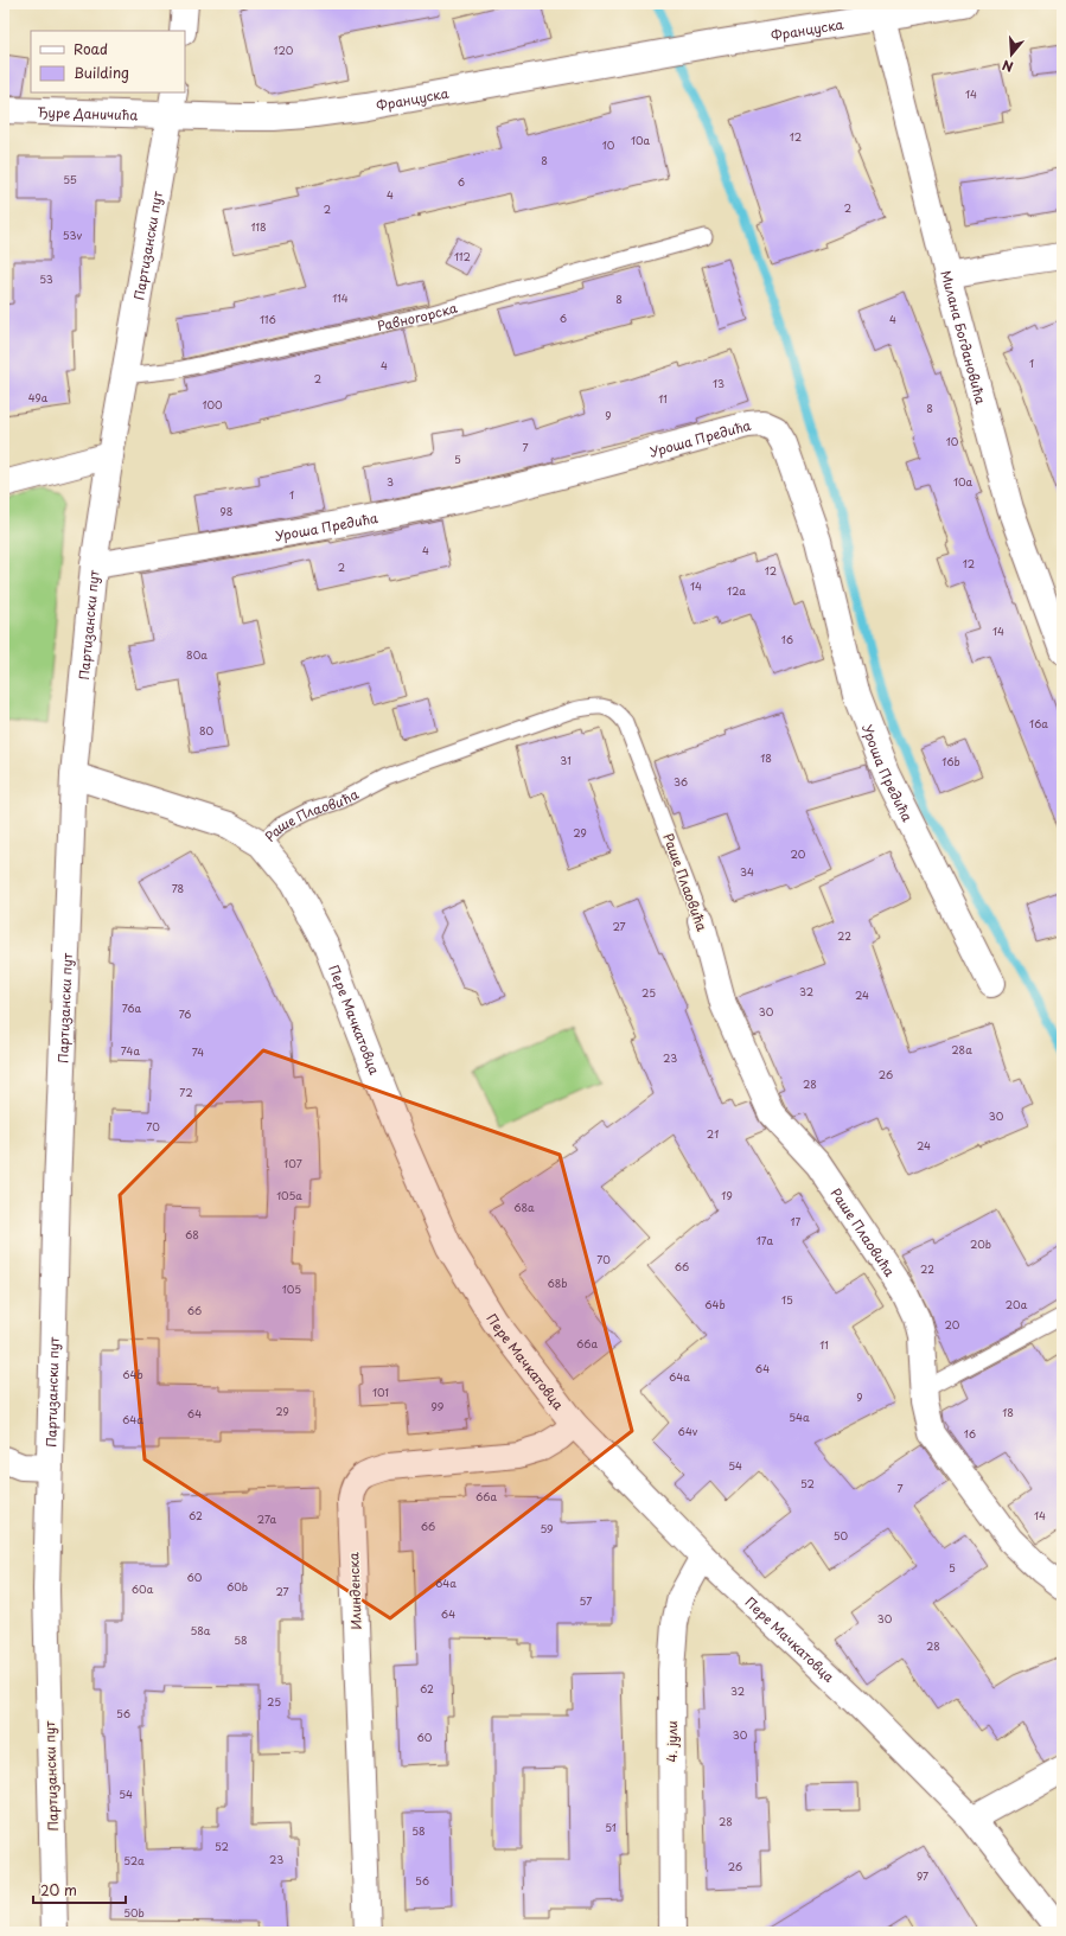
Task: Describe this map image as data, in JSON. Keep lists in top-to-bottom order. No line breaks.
{"streets":{"street":["Француска","Ђуре Даничића","Партизански пут","Милана Богдановића","Уроша Предића","Раше Плаовића","Пере Мачкатовца","Илинденска","4. јули"],"lane":["Равногорска"]},"crossings":[["Француска","Ђуре Даничића"],["Француска","Партизански пут"],["Француска","Милана Богдановића"],["Ђуре Даничића","Партизански пут"],["Партизански пут","Равногорска"],["Партизански пут","Уроша Предића"],["Партизански пут","Пере Мачкатовца"],["Раше Плаовића","Пере Мачкатовца"],["Пере Мачкатовца","Илинденска"],["Пере Мачкатовца","4. јули"]],"house_numbers":["120","14","12","10a","10","8","55","6","4","2","2","118","53v","112","53","114","8","6","116","4","1","4","2","13","49a","11","100","8","9","10","7","5","3","10a","1","98","4","12","2","12","14","12a","14","16","80a","16a","80","18","31","16b","36","29","20","34","78","27","22","32","25","24","76a","30","76","28a","74a","74","23","26","28","72","30","70","21","24","107","105a","19","68a","17","68","17a","20b","70","66","22","68b","105","15","64b","20a","66","20","66a","11","64","64b","64a","101","9","99","29","18","64","54a","64a","64v","16","54","52","7","66a","62","14","27a","66","59","50","5","60","64a","60b","60a","27","57","64","30","58a","58","28","62","32","25","56","30","60","54","28","51","58","52","23","52a","26","97","56","50b"],"legend":["Road","Building"],"scale_bar":"20 m","north":"bottom"}
